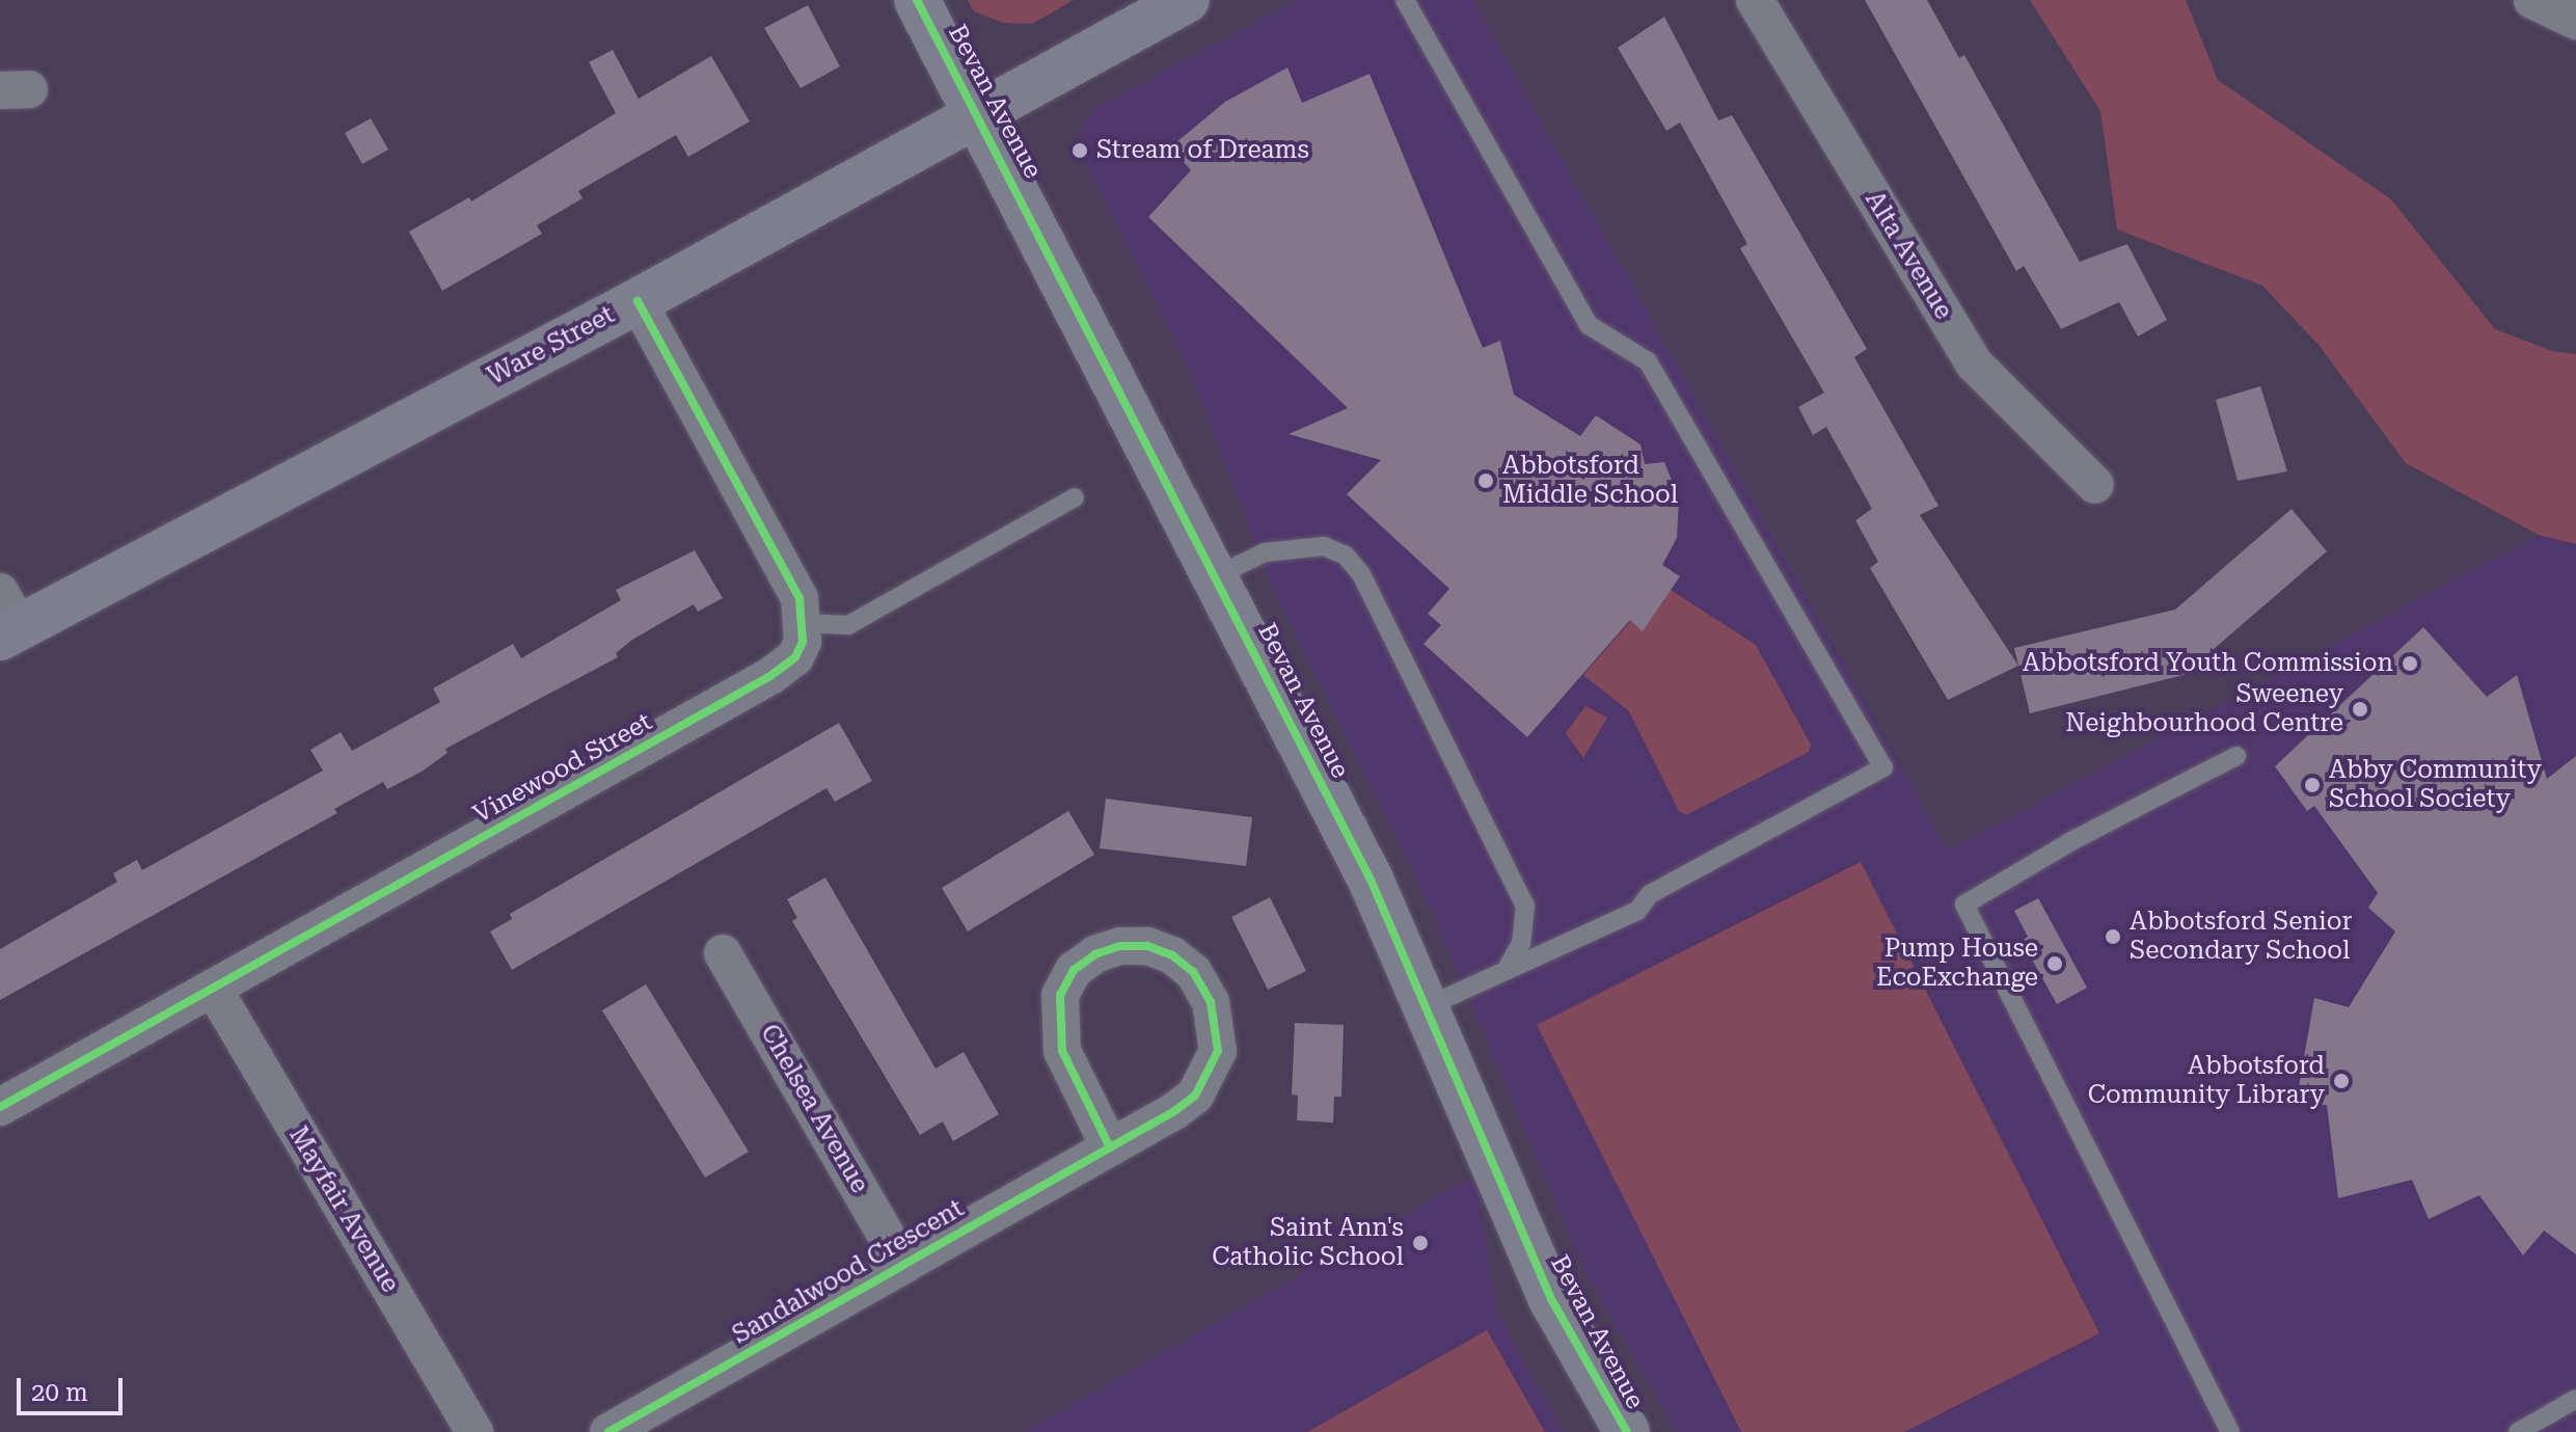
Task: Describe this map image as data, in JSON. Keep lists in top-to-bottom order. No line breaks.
{"streets":{"street":["Bevan Avenue","Alta Avenue","Ware Street","Vinewood Street","Chelsea Avenue","Mayfair Avenue","Sandalwood Crescent"]},"crossings":[["Bevan Avenue","Ware Street"],["Vinewood Street","Mayfair Avenue"],["Chelsea Avenue","Sandalwood Crescent"]],"places":["Stream of Dreams","Abbotsford Middle School","Abbotsford Youth Commission","Sweeney Neighbourhood Centre","Abby Community School Society","Abbotsford Senior Secondary School","Pump House EcoExchange","Abbotsford Community Library","Saint Ann's Catholic School"],"scale_bar":"20 m"}
